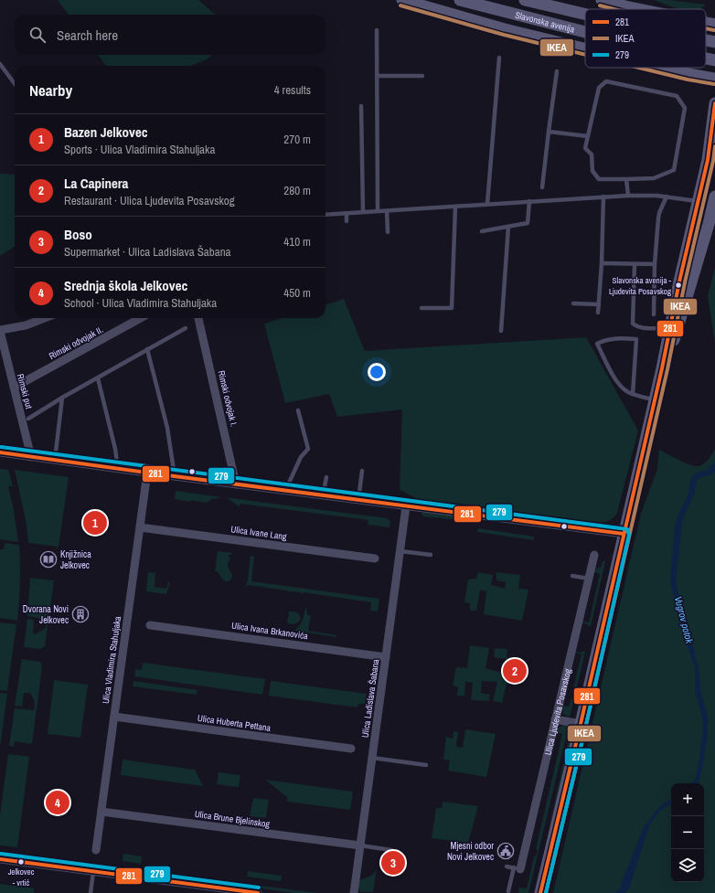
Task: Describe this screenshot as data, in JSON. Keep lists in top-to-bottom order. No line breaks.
{"streets":{"main road":["Slavonska avenija"],"street":["Rimski odvojak II.","Rimski put","Rimski odvojak I.","Ulica Ivane Lang","Ulica Ivana Brkanovića","Ulica Vladimira Stahuljaka","Ulica Ladislava Šabana","Ulica Ljudevita Posavskog","Ulica Huberta Pettana","Ulica Brune Bjelinskog"]},"crossings":[["Rimski odvojak II.","Rimski put"],["Ulica Ivane Lang","Ulica Vladimira Stahuljaka"],["Ulica Ivana Brkanovića","Ulica Ladislava Šabana"],["Ulica Vladimira Stahuljaka","Ulica Huberta Pettana"],["Ulica Vladimira Stahuljaka","Ulica Brune Bjelinskog"],["Ulica Ladislava Šabana","Ulica Brune Bjelinskog"]],"water":["Vugrov potok"],"places":{"other":["Slavonska avenija - Ljudevita Posavskog","Jelkovec - vrtić"],"library":["Knjižnica Jelkovec"],"building":["Dvorana Novi Jelkovec"],"public building":["Mjesni odbor Novi Jelkovec"]},"lines":["transit line IKEA","transit line 281","transit line 279"],"legend":["281","IKEA","279"],"page":{"search":"Search here","heading":["Nearby","4 results"],"list":[{"mark":"1","name":"Bazen Jelkovec","note":"Sports · Ulica Vladimira Stahuljaka","value":"270 m"},{"mark":"2","name":"La Capinera","note":"Restaurant · Ulica Ljudevita Posavskog","value":"280 m"},{"mark":"3","name":"Boso","note":"Supermarket · Ulica Ladislava Šabana","value":"410 m"},{"mark":"4","name":"Srednja škola Jelkovec","note":"School · Ulica Vladimira Stahuljaka","value":"450 m"}],"pins":["1","2","4","3"],"map_buttons":["+","−"]}}
